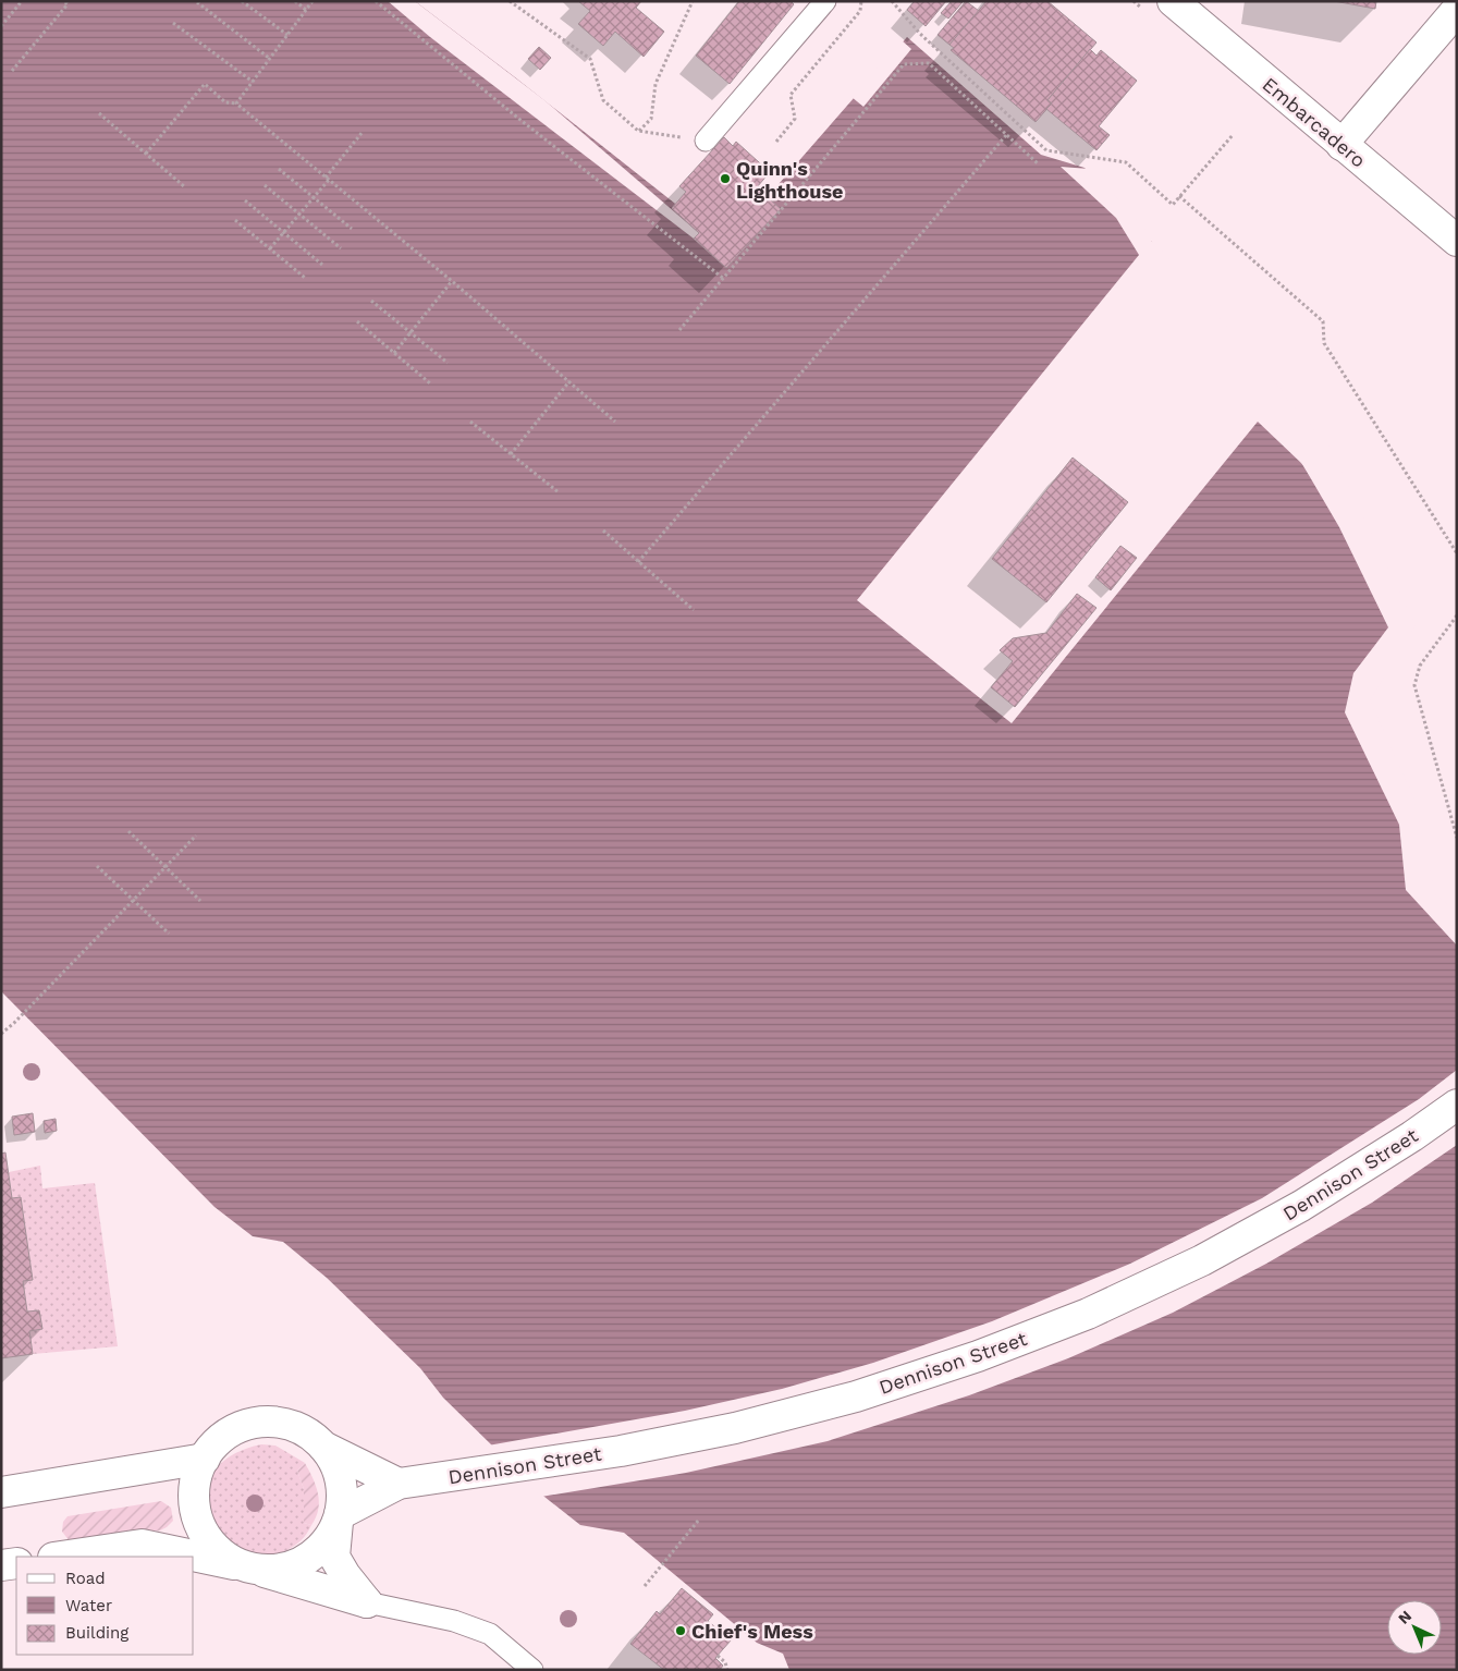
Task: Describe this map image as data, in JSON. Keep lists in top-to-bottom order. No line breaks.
{"streets":{"street":["Embarcadero","Dennison Street"]},"places":["Quinn's Lighthouse","Chief's Mess"],"legend":["Road","Water","Building"],"north":"top left"}
